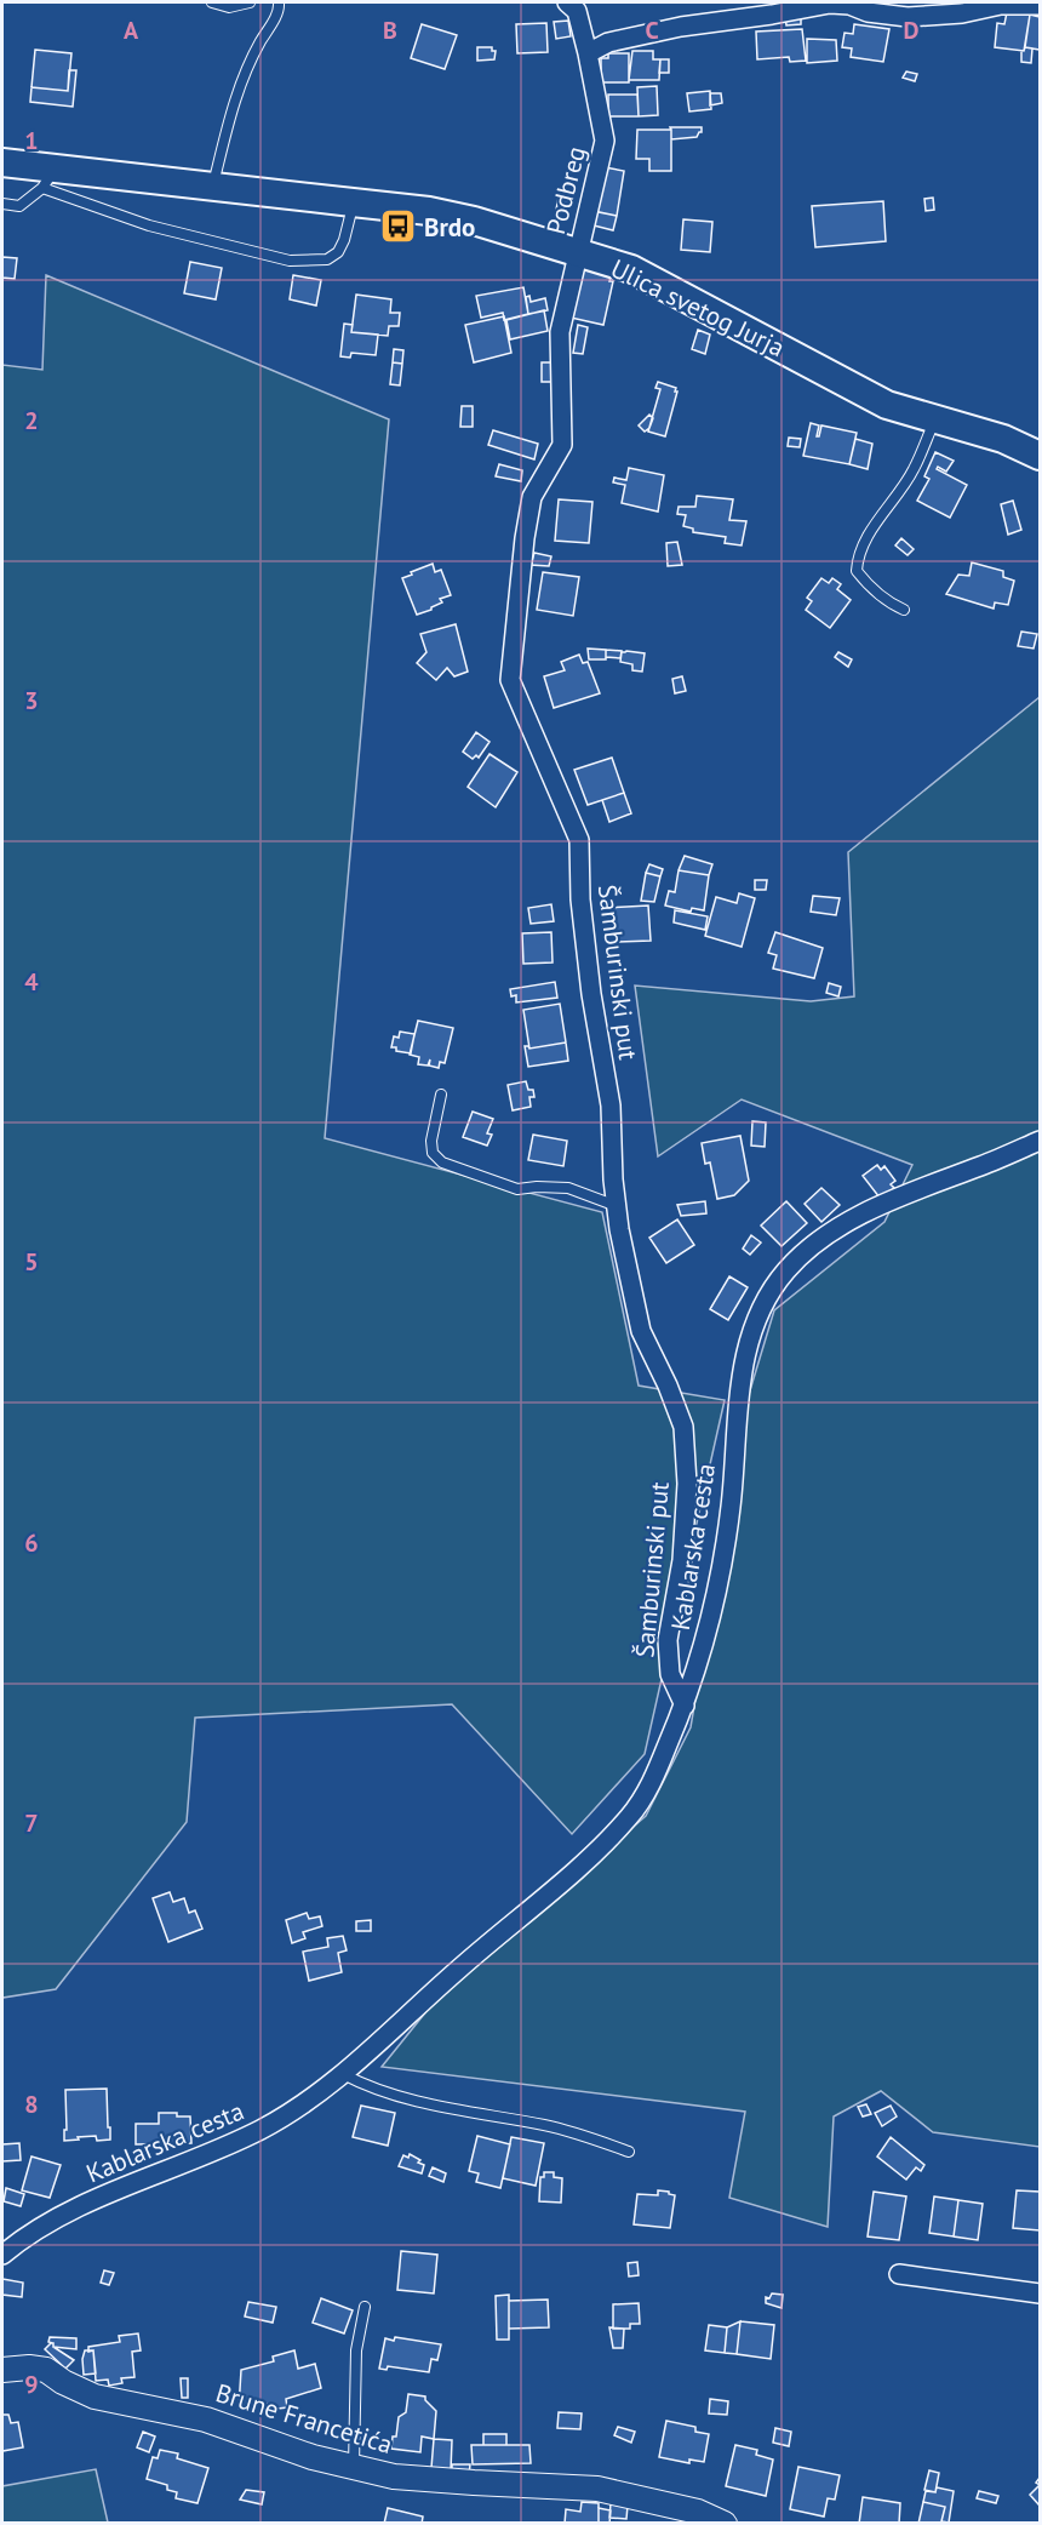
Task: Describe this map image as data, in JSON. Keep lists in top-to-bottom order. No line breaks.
{"streets":{"main road":["Ulica svetog Jurja"],"street":["Podbreg","Šamburinski put","Kablarska cesta","Brune Francetića"]},"crossings":[["Podbreg","Ulica svetog Jurja"],["Podbreg","Šamburinski put"],["Ulica svetog Jurja","Šamburinski put"],["Šamburinski put","Kablarska cesta"]],"places":{"bus stop":["Brdo"]},"grid":{"columns":["A","B","C","D"],"rows":["1","2","3","4","5","6","7","8","9"]}}
